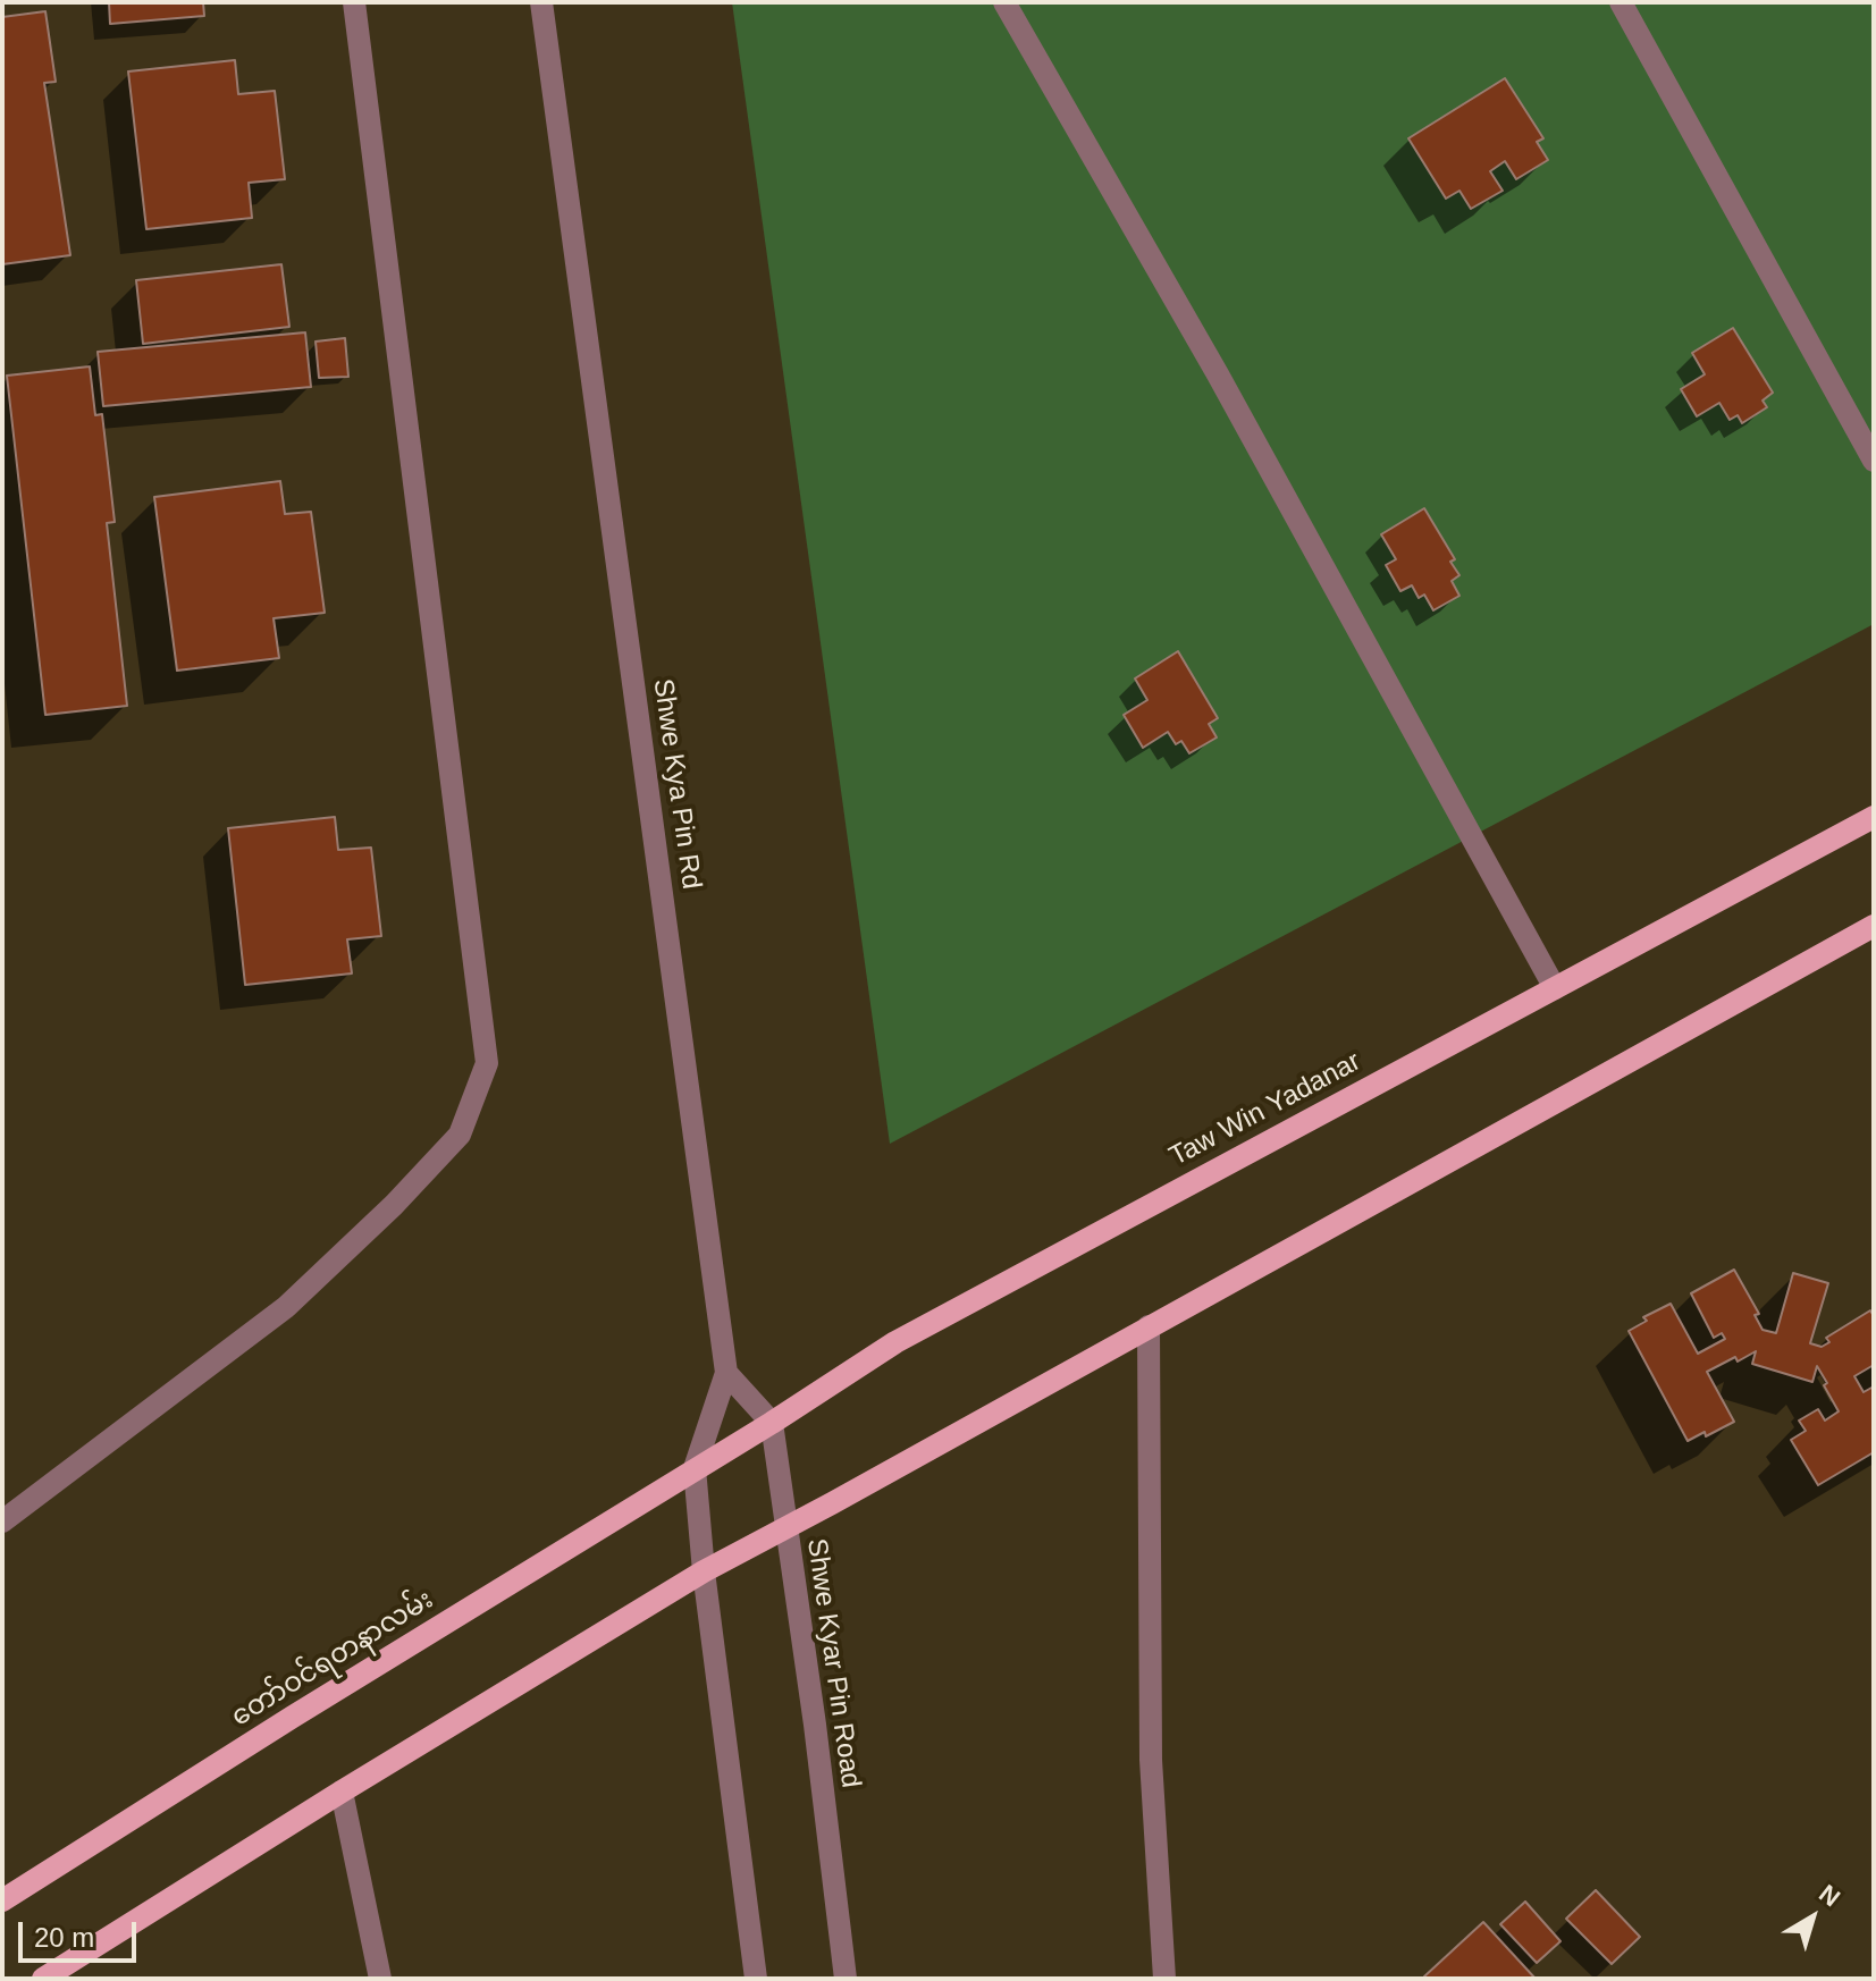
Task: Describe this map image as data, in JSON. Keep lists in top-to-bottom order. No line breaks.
{"streets":{"main road":["Taw Win Yadanar","တော်ဝင်ရတနာလမ်း"],"street":["Shwe Kya Pin Rd","Shwe Kyar Pin Road"]},"crossings":[["Shwe Kya Pin Rd","Taw Win Yadanar"],["Shwe Kya Pin Rd","တော်ဝင်ရတနာလမ်း"],["Taw Win Yadanar","တော်ဝင်ရတနာလမ်း"],["Taw Win Yadanar","Shwe Kyar Pin Road"]],"scale_bar":"20 m","north":"top right"}
